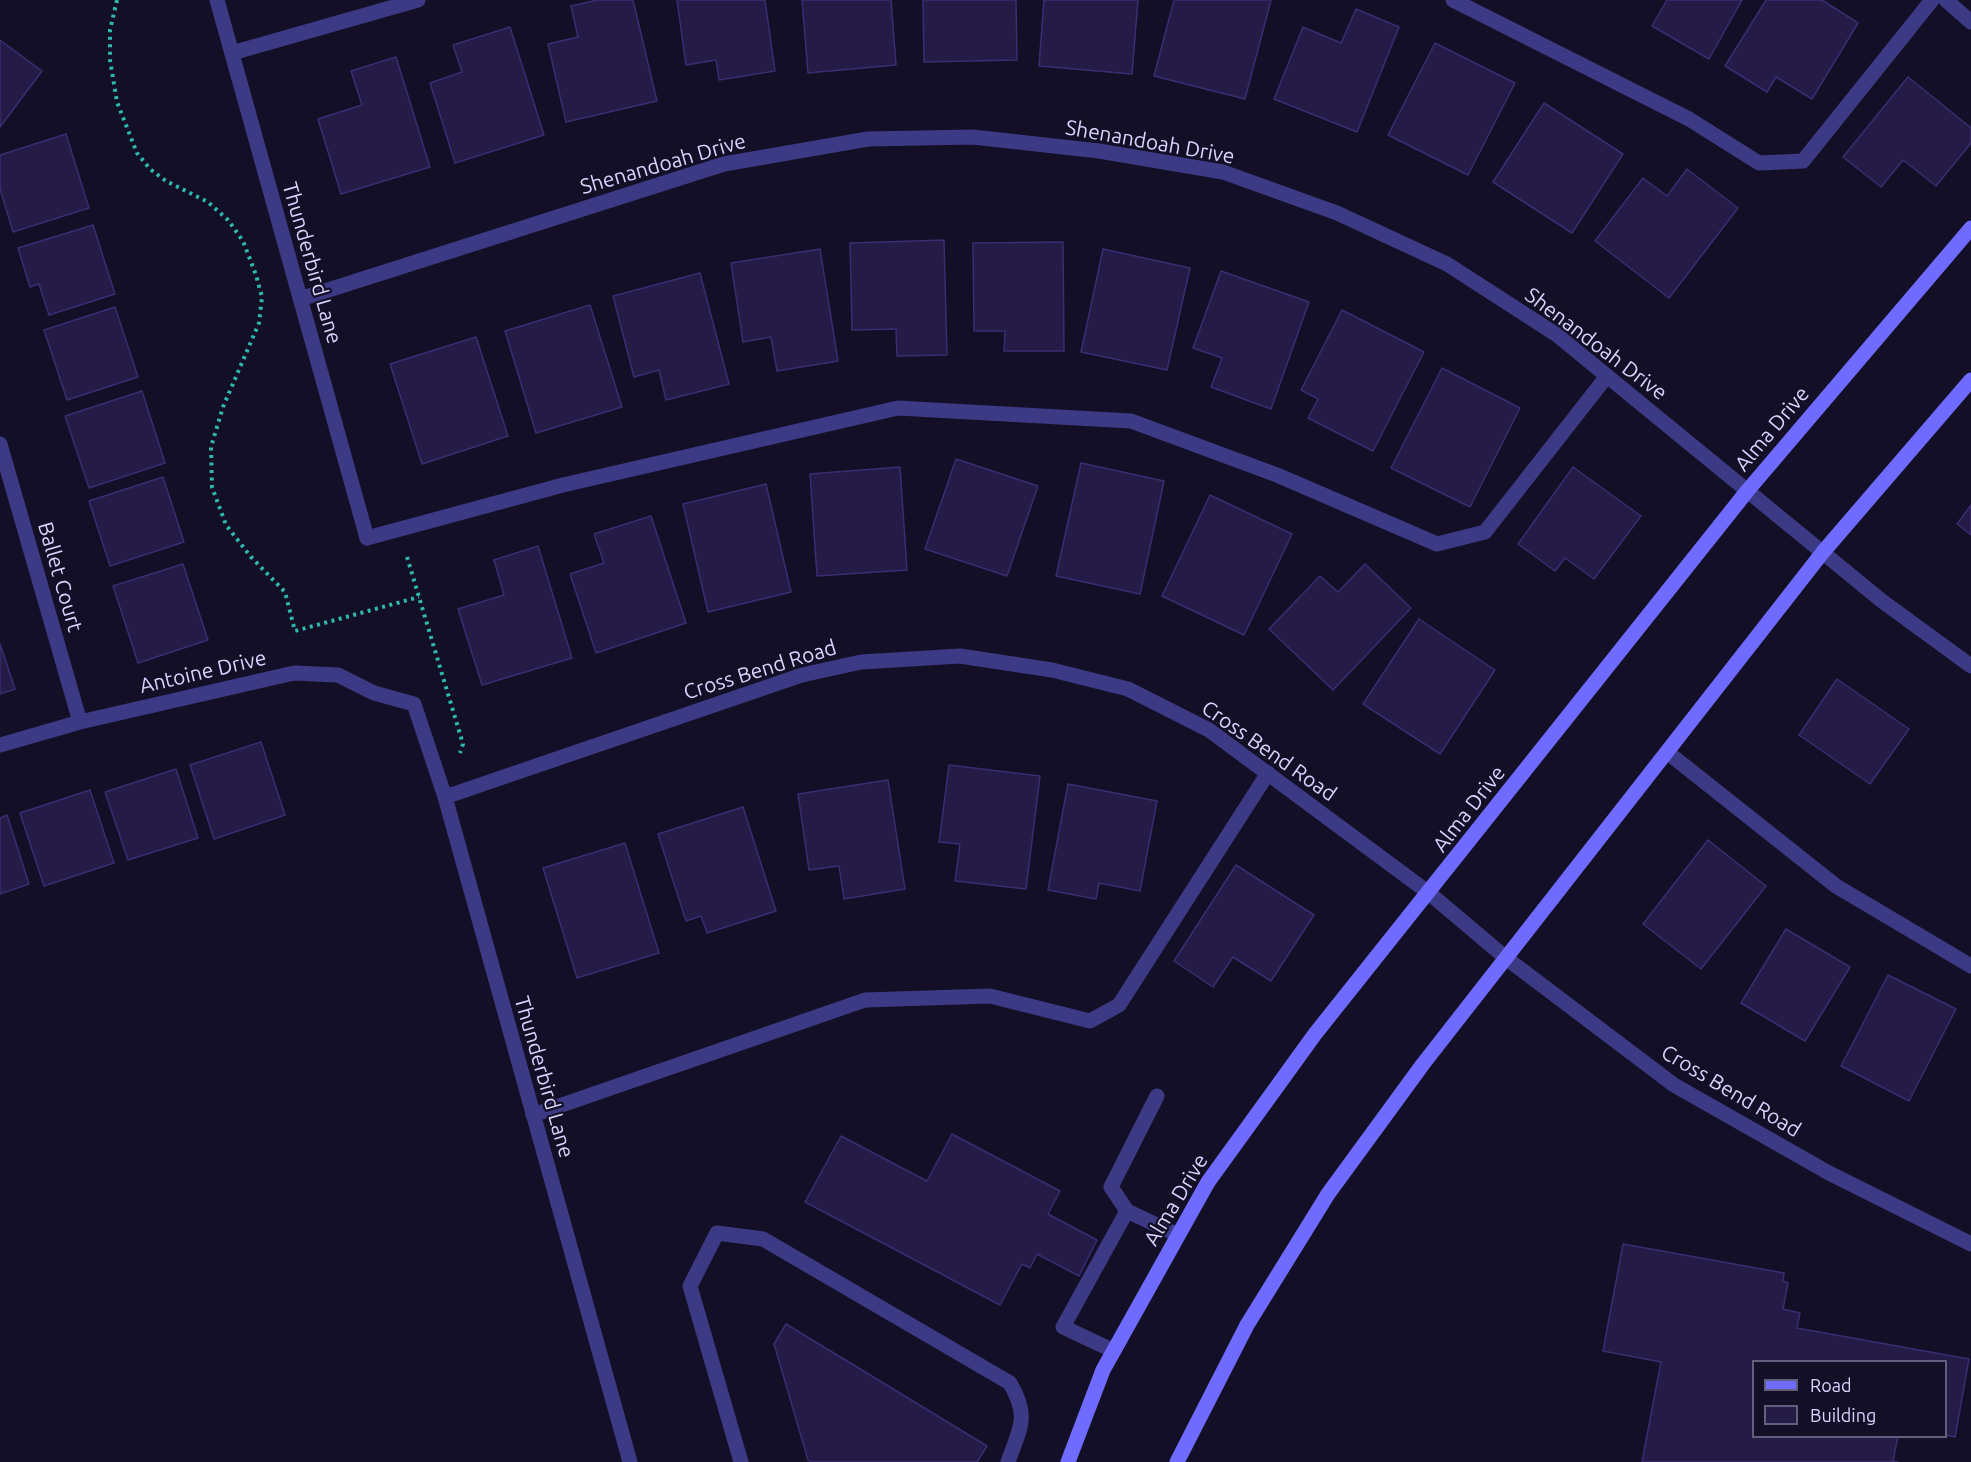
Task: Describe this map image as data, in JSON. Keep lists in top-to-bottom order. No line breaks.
{"streets":{"main road":["Alma Drive"],"street":["Shenandoah Drive","Thunderbird Lane","Ballet Court","Cross Bend Road","Antoine Drive"]},"crossings":[["Shenandoah Drive","Thunderbird Lane"],["Shenandoah Drive","Alma Drive"],["Thunderbird Lane","Cross Bend Road"],["Thunderbird Lane","Antoine Drive"],["Alma Drive","Cross Bend Road"],["Ballet Court","Antoine Drive"]],"legend":["Road","Building"]}
